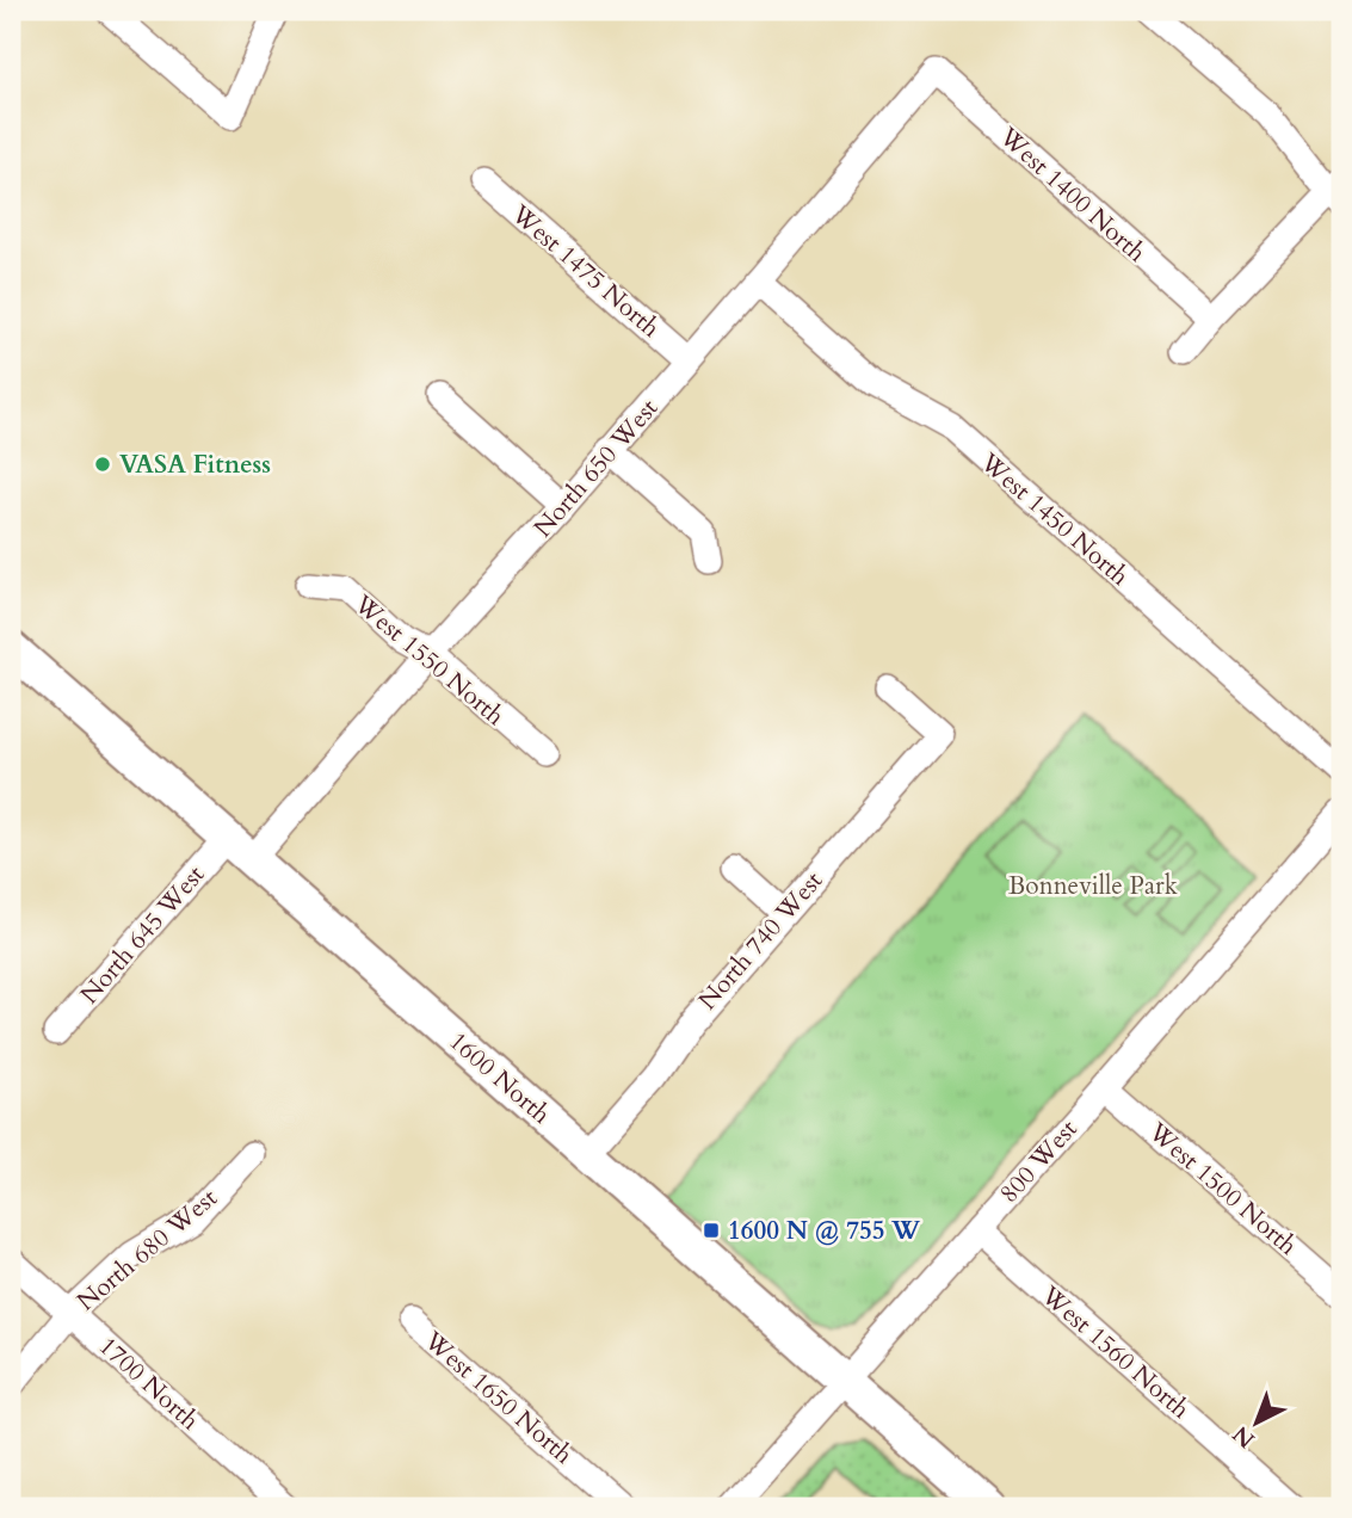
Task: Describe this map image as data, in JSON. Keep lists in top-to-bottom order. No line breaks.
{"streets":{"main road":["1600 North"],"street":["West 1400 North","West 1475 North","North 650 West","West 1450 North","West 1550 North","North 645 West","North 740 West","800 West","West 1500 North","North 680 West","West 1560 North","1700 North","West 1650 North"]},"crossings":[["West 1400 North","North 650 West"],["West 1475 North","North 650 West"],["North 650 West","West 1450 North"],["North 650 West","West 1550 North"],["North 650 West","1600 North"],["North 645 West","1600 North"],["North 740 West","1600 North"],["1600 North","800 West"],["800 West","West 1500 North"],["800 West","West 1560 North"],["North 680 West","1700 North"]],"parks":["Bonneville Park"],"places":{"other":["VASA Fitness"],"transit":["1600 N @ 755 W"]},"north":"bottom left"}
